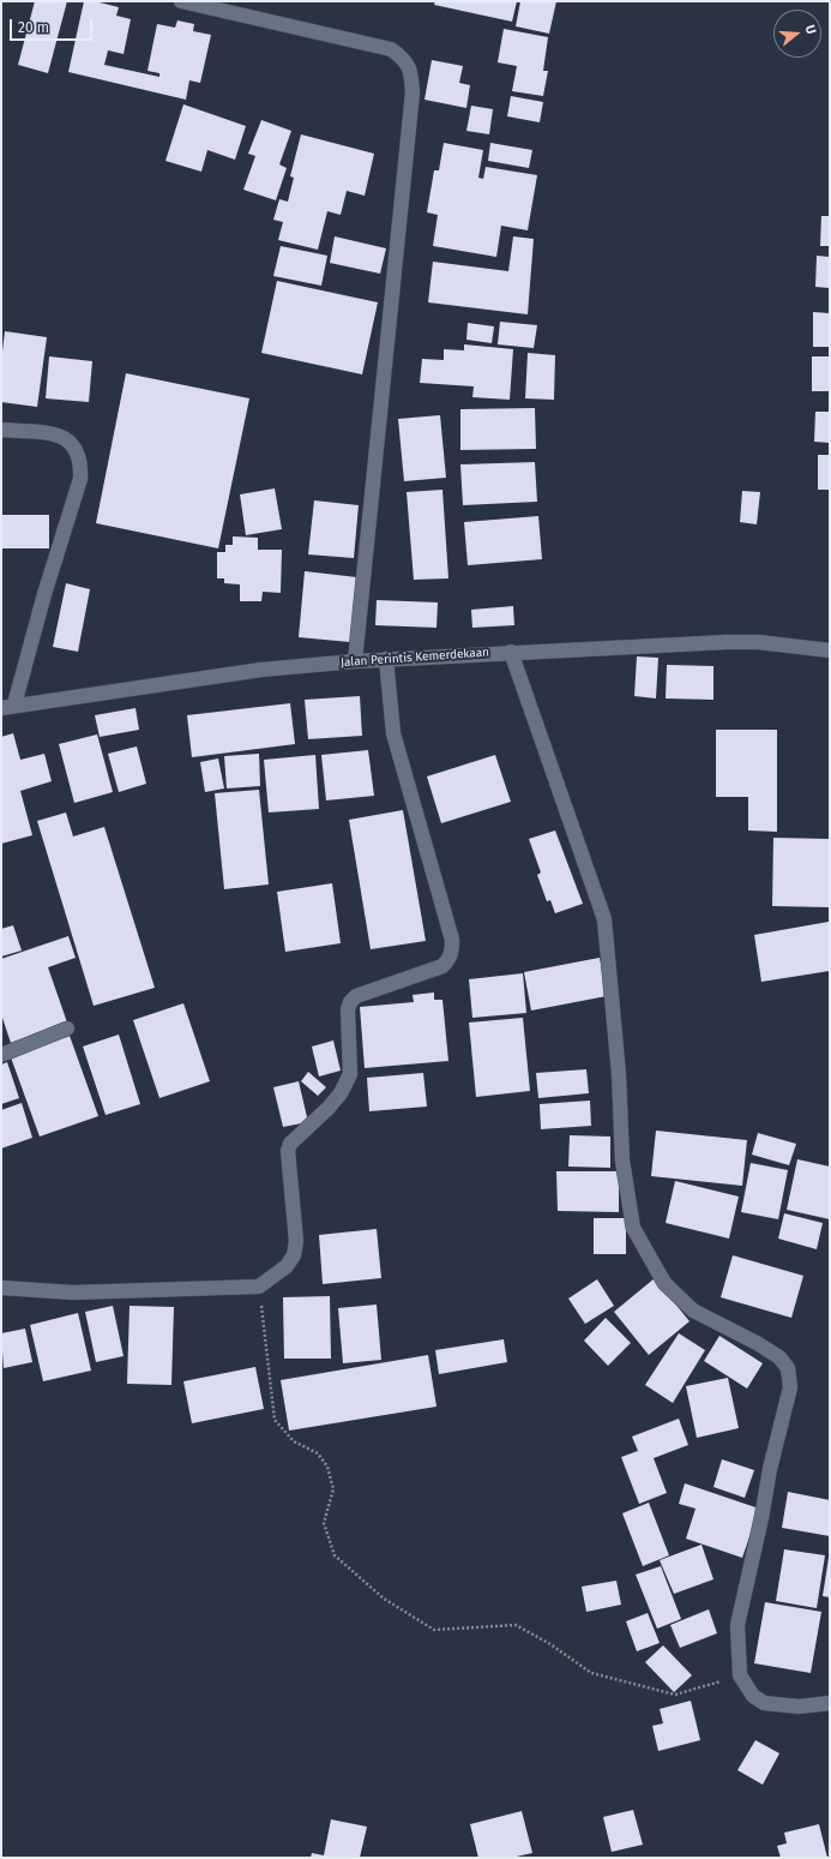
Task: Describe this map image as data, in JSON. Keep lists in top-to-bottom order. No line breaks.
{"streets":{"street":["Jalan Perintis Kemerdekaan"]},"scale_bar":"20 m","north":"right"}
